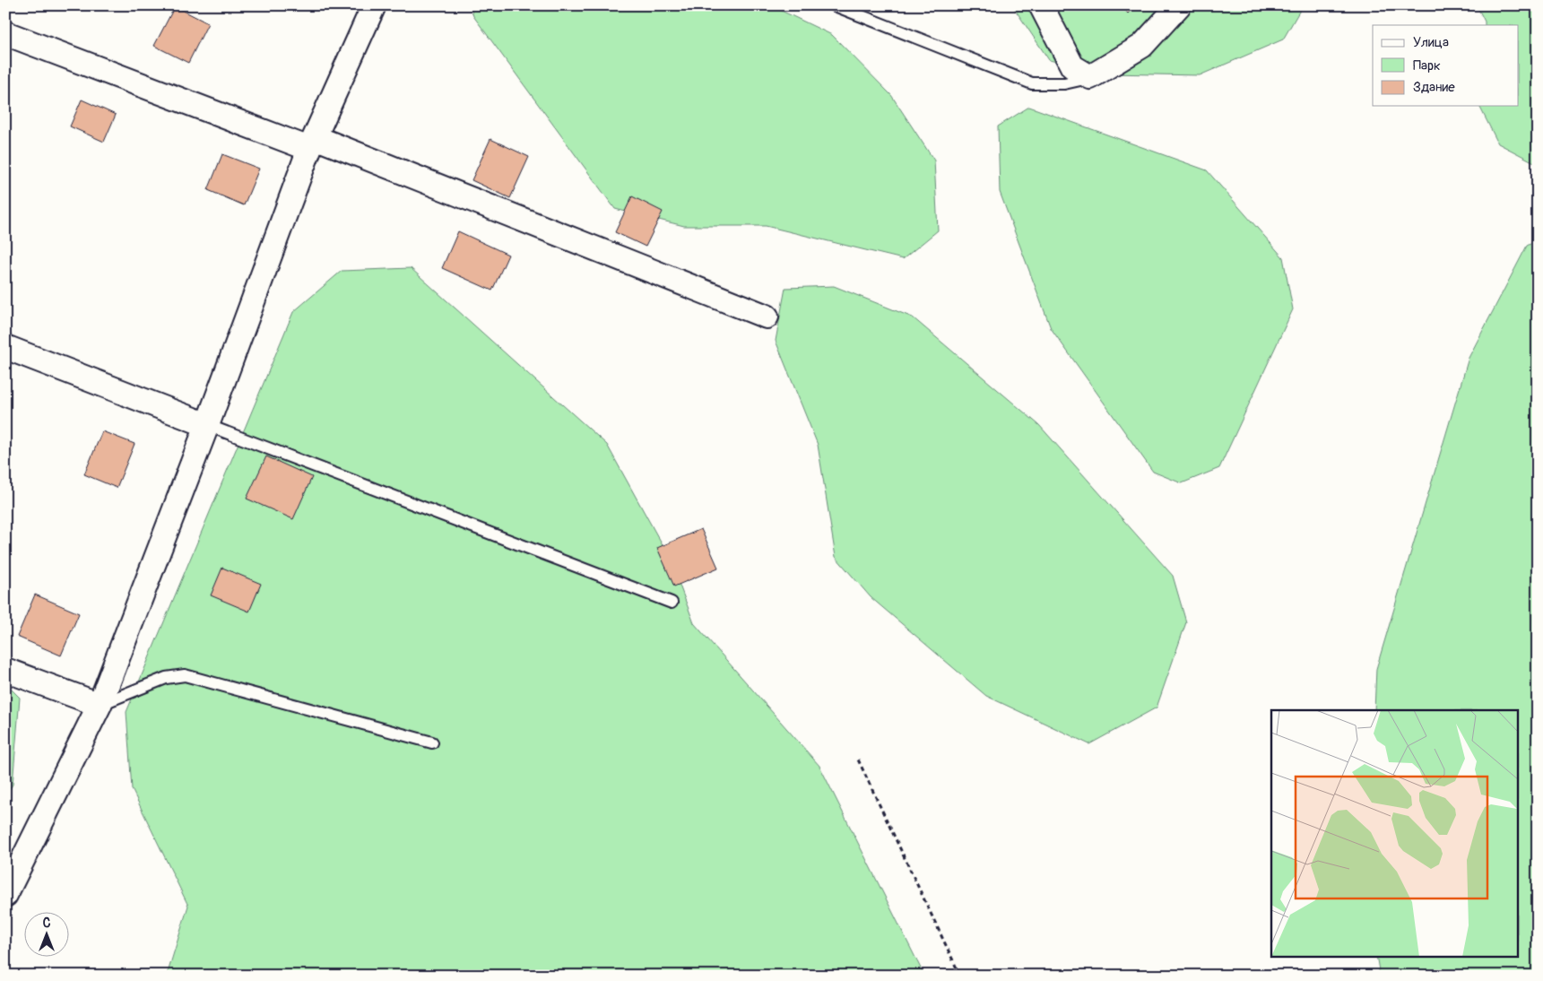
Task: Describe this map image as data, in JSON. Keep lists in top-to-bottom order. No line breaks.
{"legend":["Улица","Парк","Здание"],"north":"top"}
